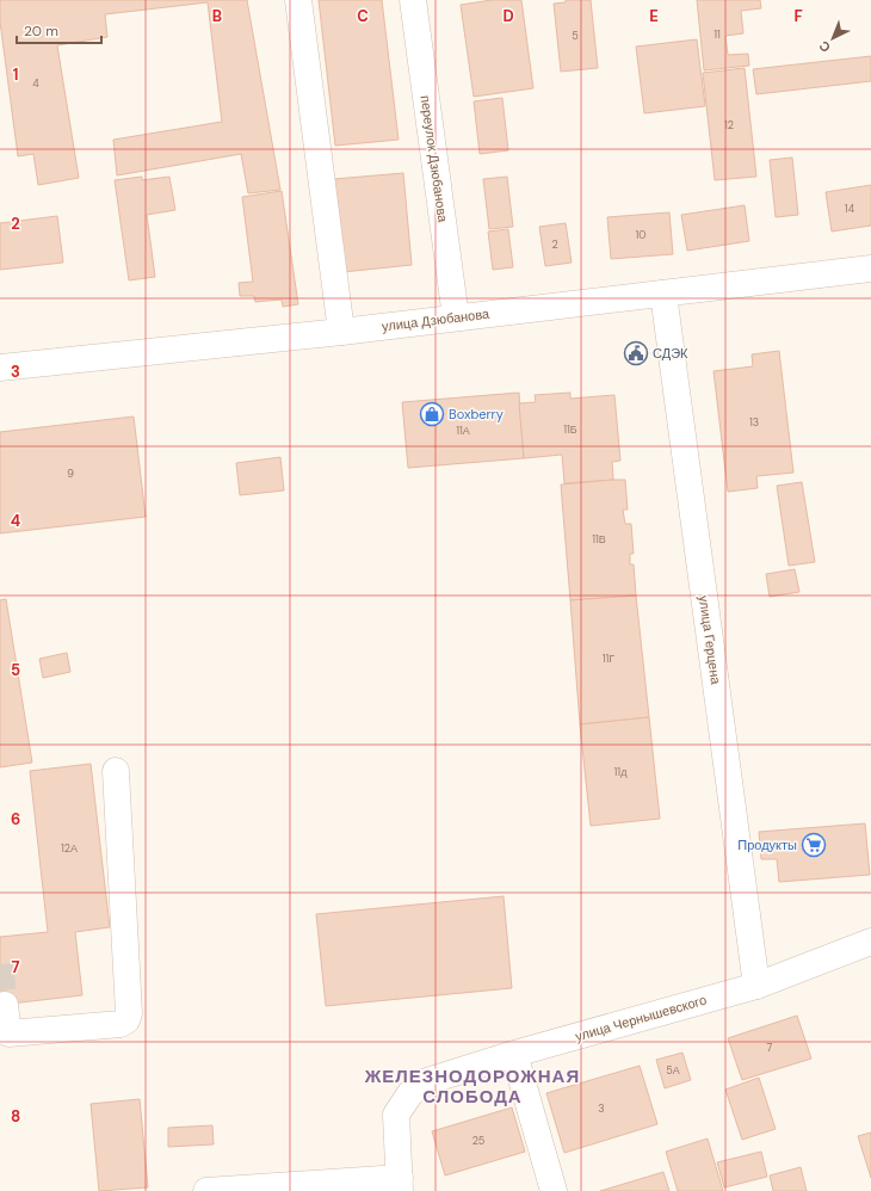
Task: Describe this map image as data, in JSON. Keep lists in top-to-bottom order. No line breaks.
{"streets":{"street":["переулок Дзюбанова","улица Дзюбанова","улица Герцена","улица Чернышевского"]},"crossings":[["переулок Дзюбанова","улица Дзюбанова"],["улица Дзюбанова","улица Герцена"],["улица Герцена","улица Чернышевского"]],"districts":["ЖЕЛЕЗНОДОРОЖНАЯ СЛОБОДА"],"places":{"public building":["СДЭК"],"shop":["Boxberry"],"supermarket":["Продукты"]},"house_numbers":["11","5","4","12","14","10","2","13","11Б","11А","9","11В","11Г","11д","12А","7","5А","3","25"],"scale_bar":"20 m","north":"bottom left","grid":{"columns":["B","C","D","E","F"],"rows":["1","2","3","4","5","6","7","8"]}}
